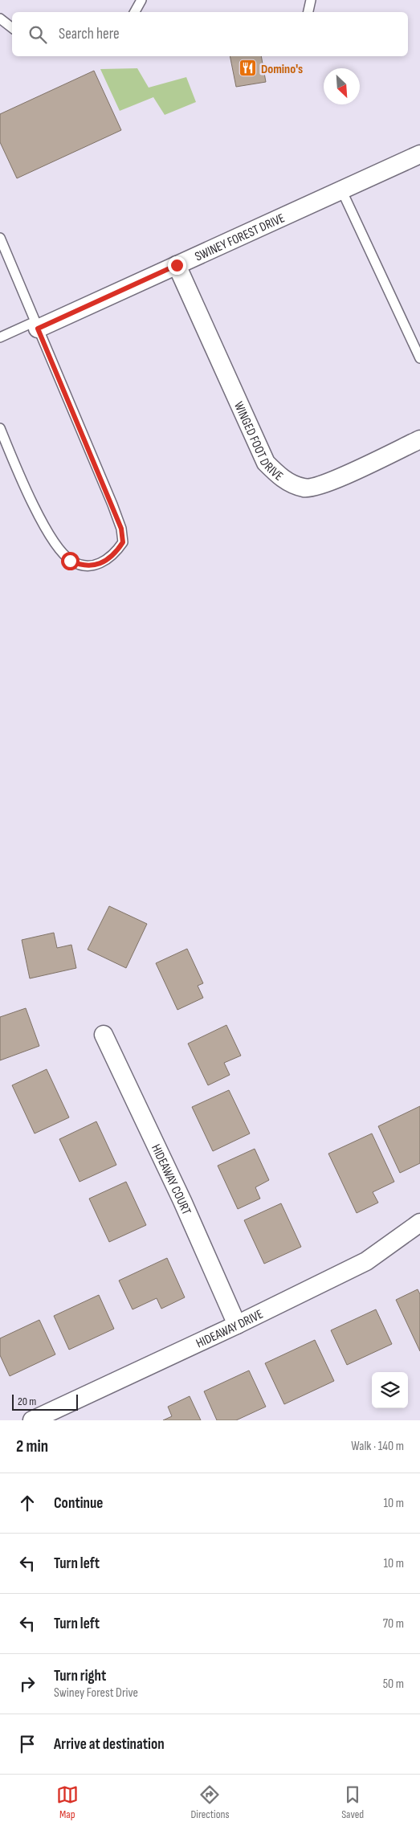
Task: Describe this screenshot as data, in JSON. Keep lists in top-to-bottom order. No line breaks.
{"streets":{"street":["SWINEY FOREST DRIVE","WINGED FOOT DRIVE","HIDEAWAY COURT","HIDEAWAY DRIVE"]},"crossings":[["SWINEY FOREST DRIVE","WINGED FOOT DRIVE"],["HIDEAWAY COURT","HIDEAWAY DRIVE"]],"places":{"restaurant":["Domino's"]},"scale_bar":"20 m","north":"bottom right","page":{"search":"Search here","scale":"20 m","heading":["2 min","Walk · 140 m"],"list":[["Continue","10 m"],["Turn left","10 m"],["Turn left","70 m"],["Turn right","Swiney Forest Drive","50 m"],"Arrive at destination"],"nav":["Map","Directions","Saved"]}}
